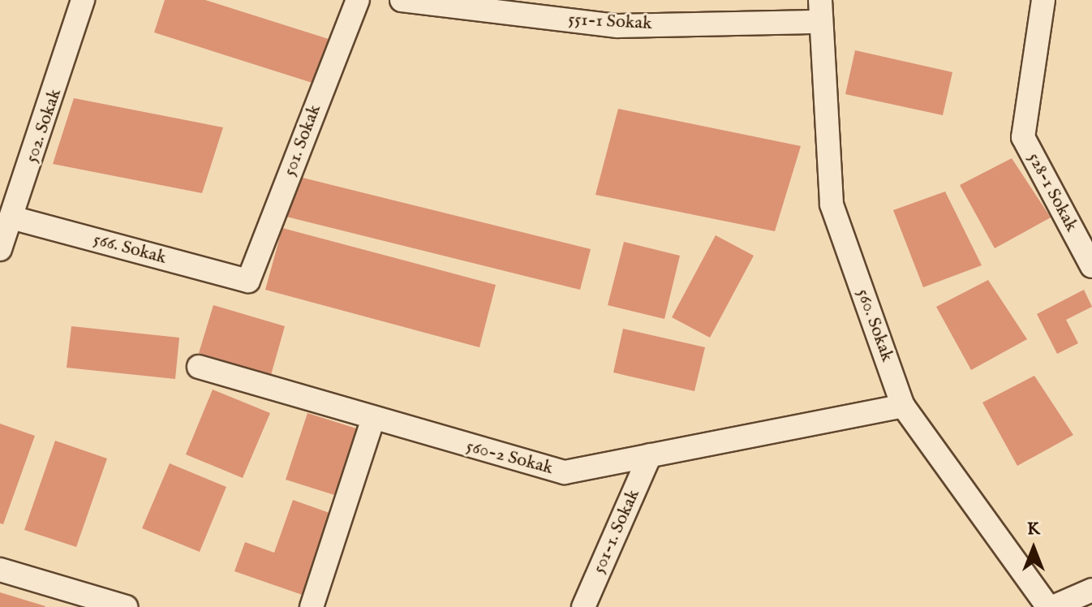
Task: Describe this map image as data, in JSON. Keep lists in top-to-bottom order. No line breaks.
{"streets":{"street":["551-1 Sokak","502. Sokak","501. Sokak","528-1 Sokak","566. Sokak","560. Sokak","560-2 Sokak","501-1. Sokak"]},"crossings":[["551-1 Sokak","560. Sokak"],["502. Sokak","566. Sokak"],["501. Sokak","566. Sokak"],["560. Sokak","560-2 Sokak"],["560-2 Sokak","501-1. Sokak"]],"north":"top"}
